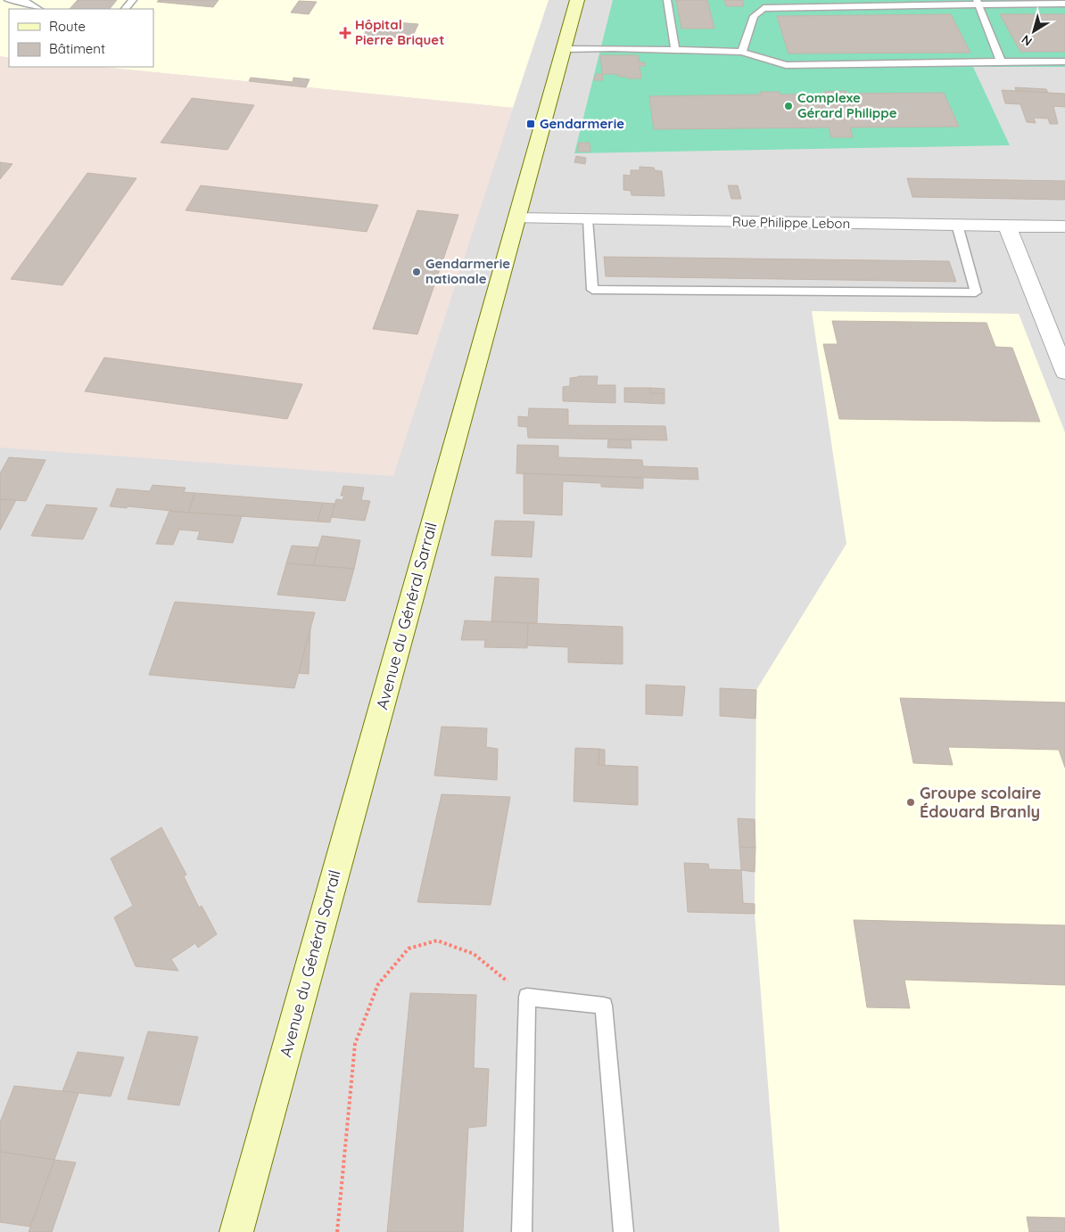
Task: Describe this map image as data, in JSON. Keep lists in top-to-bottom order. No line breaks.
{"streets":{"main road":["Avenue du Général Sarrail"],"street":["Rue Philippe Lebon"]},"crossings":[["Rue Philippe Lebon","Avenue du Général Sarrail"]],"places":{"health":["Hôpital Pierre Briquet"],"other":["Complexe Gérard Philippe","Gendarmerie nationale","Groupe scolaire Édouard Branly"],"transit":["Gendarmerie"]},"legend":["Route","Bâtiment"],"north":"bottom left"}
